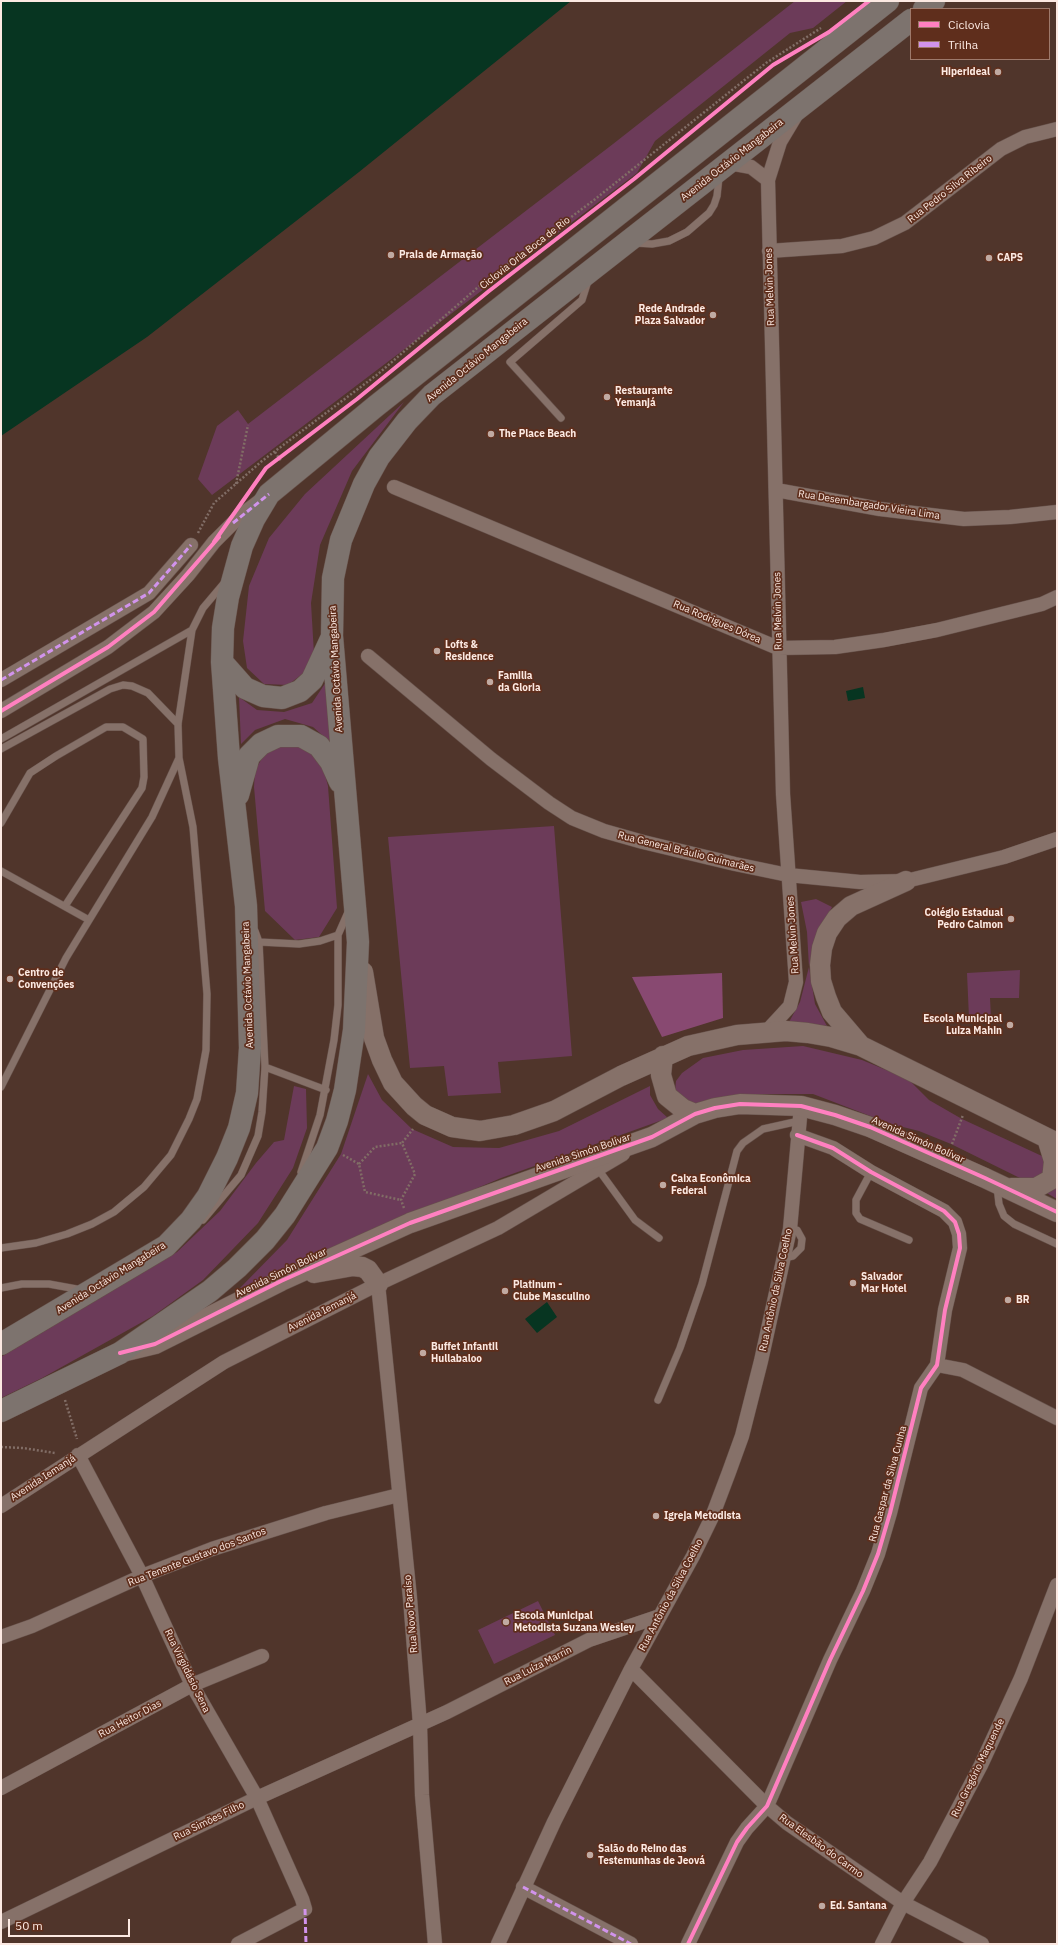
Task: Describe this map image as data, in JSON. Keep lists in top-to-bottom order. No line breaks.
{"streets":{"main road":["Avenida Octávio Mangabeira"],"street":["Rua Pedro Silva Ribeiro","Rua Melvin Jones","Rua Desembargador Vieira Lima","Rua Rodrigues Dórea","Rua General Bráulio Guimarães","Avenida Simón Bolívar","Rua Antônio da Silva Coelho","Avenida Iemanjá","Rua Gaspar da Silva Cunha","Rua Tenente Gustavo dos Santos","Rua Novo Paraíso","Rua Luíza Marrin","Rua Virgildásio Sena","Rua Heitor Dias","Rua Gregório Maquende","Rua Simões Filho","Rua Elesbão do Carmo"],"cycle path":["Ciclovia Orla Boca de Rio"]},"crossings":[["Avenida Octávio Mangabeira","Rua Melvin Jones"],["Avenida Octávio Mangabeira","Avenida Simón Bolívar"],["Rua Pedro Silva Ribeiro","Rua Melvin Jones"],["Rua Melvin Jones","Rua Desembargador Vieira Lima"],["Rua Melvin Jones","Rua Rodrigues Dórea"],["Rua Melvin Jones","Rua General Bráulio Guimarães"],["Avenida Simón Bolívar","Rua Antônio da Silva Coelho"],["Avenida Simón Bolívar","Avenida Iemanjá"],["Rua Antônio da Silva Coelho","Rua Gaspar da Silva Cunha"],["Rua Antônio da Silva Coelho","Rua Luíza Marrin"],["Rua Antônio da Silva Coelho","Rua Elesbão do Carmo"],["Avenida Iemanjá","Rua Novo Paraíso"],["Avenida Iemanjá","Rua Virgildásio Sena"],["Rua Gaspar da Silva Cunha","Rua Elesbão do Carmo"],["Rua Tenente Gustavo dos Santos","Rua Novo Paraíso"],["Rua Tenente Gustavo dos Santos","Rua Virgildásio Sena"],["Rua Novo Paraíso","Rua Luíza Marrin"],["Rua Novo Paraíso","Rua Simões Filho"],["Rua Luíza Marrin","Rua Simões Filho"],["Rua Virgildásio Sena","Rua Heitor Dias"],["Rua Virgildásio Sena","Rua Simões Filho"],["Rua Gregório Maquende","Rua Elesbão do Carmo"]],"places":["Hiperideal","Praia de Armação","CAPS","Rede Andrade Plaza Salvador","Restaurante Yemanjá","The Place Beach","Lofts & Residence","Familia da Gloria","Colégio Estadual Pedro Calmon","Centro de Convenções","Escola Municipal Luiza Mahin","Caixa Econômica Federal","Salvador Mar Hotel","Platinum - Clube Masculino","BR","Buffet Infantil Hullabaloo","Igreja Metodista","Escola Municipal Metodista Suzana Wesley","Salão do Reino das Testemunhas de Jeová","Ed. Santana"],"legend":["Ciclovia","Trilha"],"scale_bar":"50 m"}
